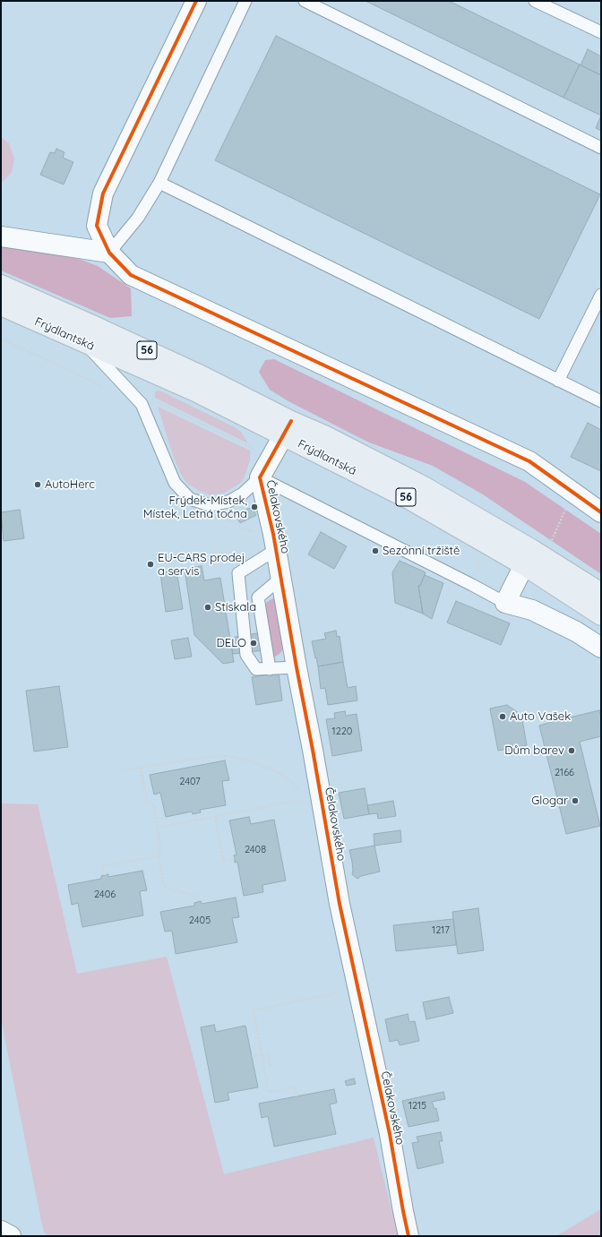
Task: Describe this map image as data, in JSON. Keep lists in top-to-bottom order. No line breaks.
{"streets":{"main road":["Frýdlantská","56"],"street":["Čelakovského"]},"crossings":[["Frýdlantská","Čelakovského"]],"places":["AutoHerc","Frýdek-Místek, Místek, Letná točna","Sezónní tržiště","EU-CARS prodej a servis","Stískala","DELO","Auto Vašek","Dům barev","Glogar"],"house_numbers":["1220","2166","2407","2408","2406","2405","1217","1215"]}
